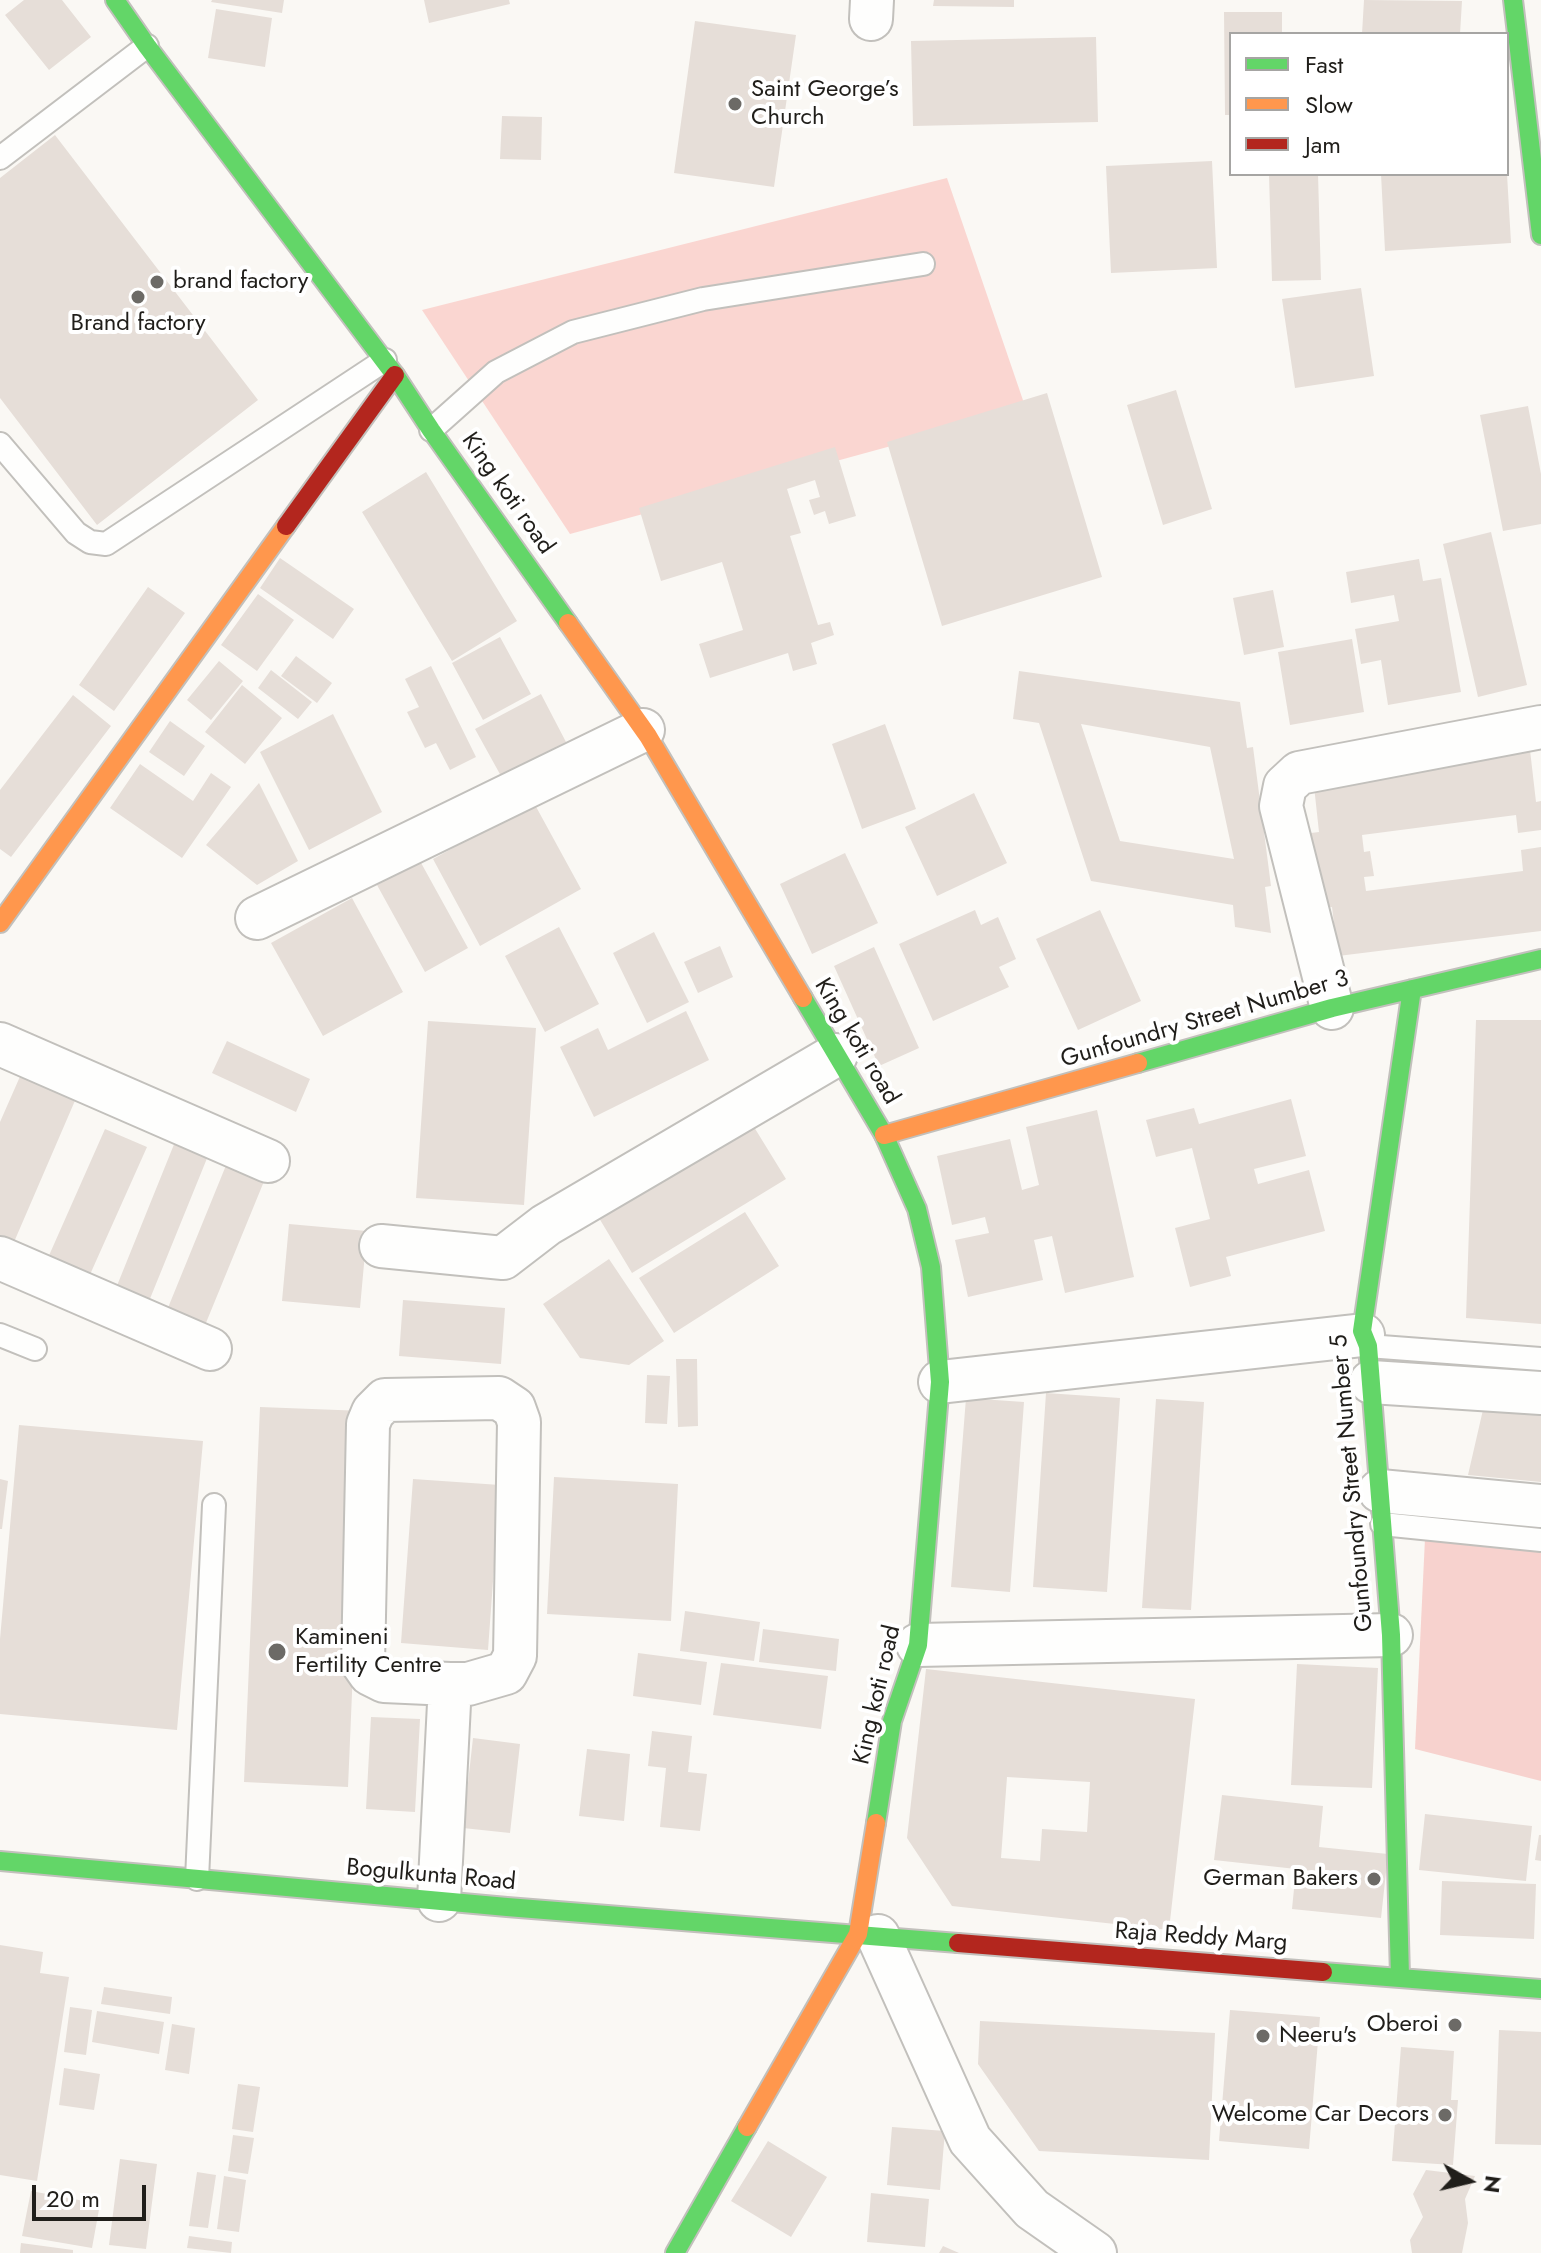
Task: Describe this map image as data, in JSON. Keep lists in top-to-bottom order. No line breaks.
{"streets":{"street":["King koti road","Gunfoundry Street Number 3","Gunfoundry Street Number 5","Bogulkunta Road","Raja Reddy Marg"]},"crossings":[["King koti road","Gunfoundry Street Number 3"],["King koti road","Bogulkunta Road"],["King koti road","Raja Reddy Marg"],["Gunfoundry Street Number 3","Gunfoundry Street Number 5"],["Gunfoundry Street Number 5","Raja Reddy Marg"],["Bogulkunta Road","Raja Reddy Marg"]],"places":["Saint George’s Church","brand factory","Brand factory","Kamineni Fertility Centre","German Bakers","Oberoi","Neeru's","Welcome Car Decors"],"legend":["Fast","Slow","Jam"],"scale_bar":"20 m","north":"right"}
